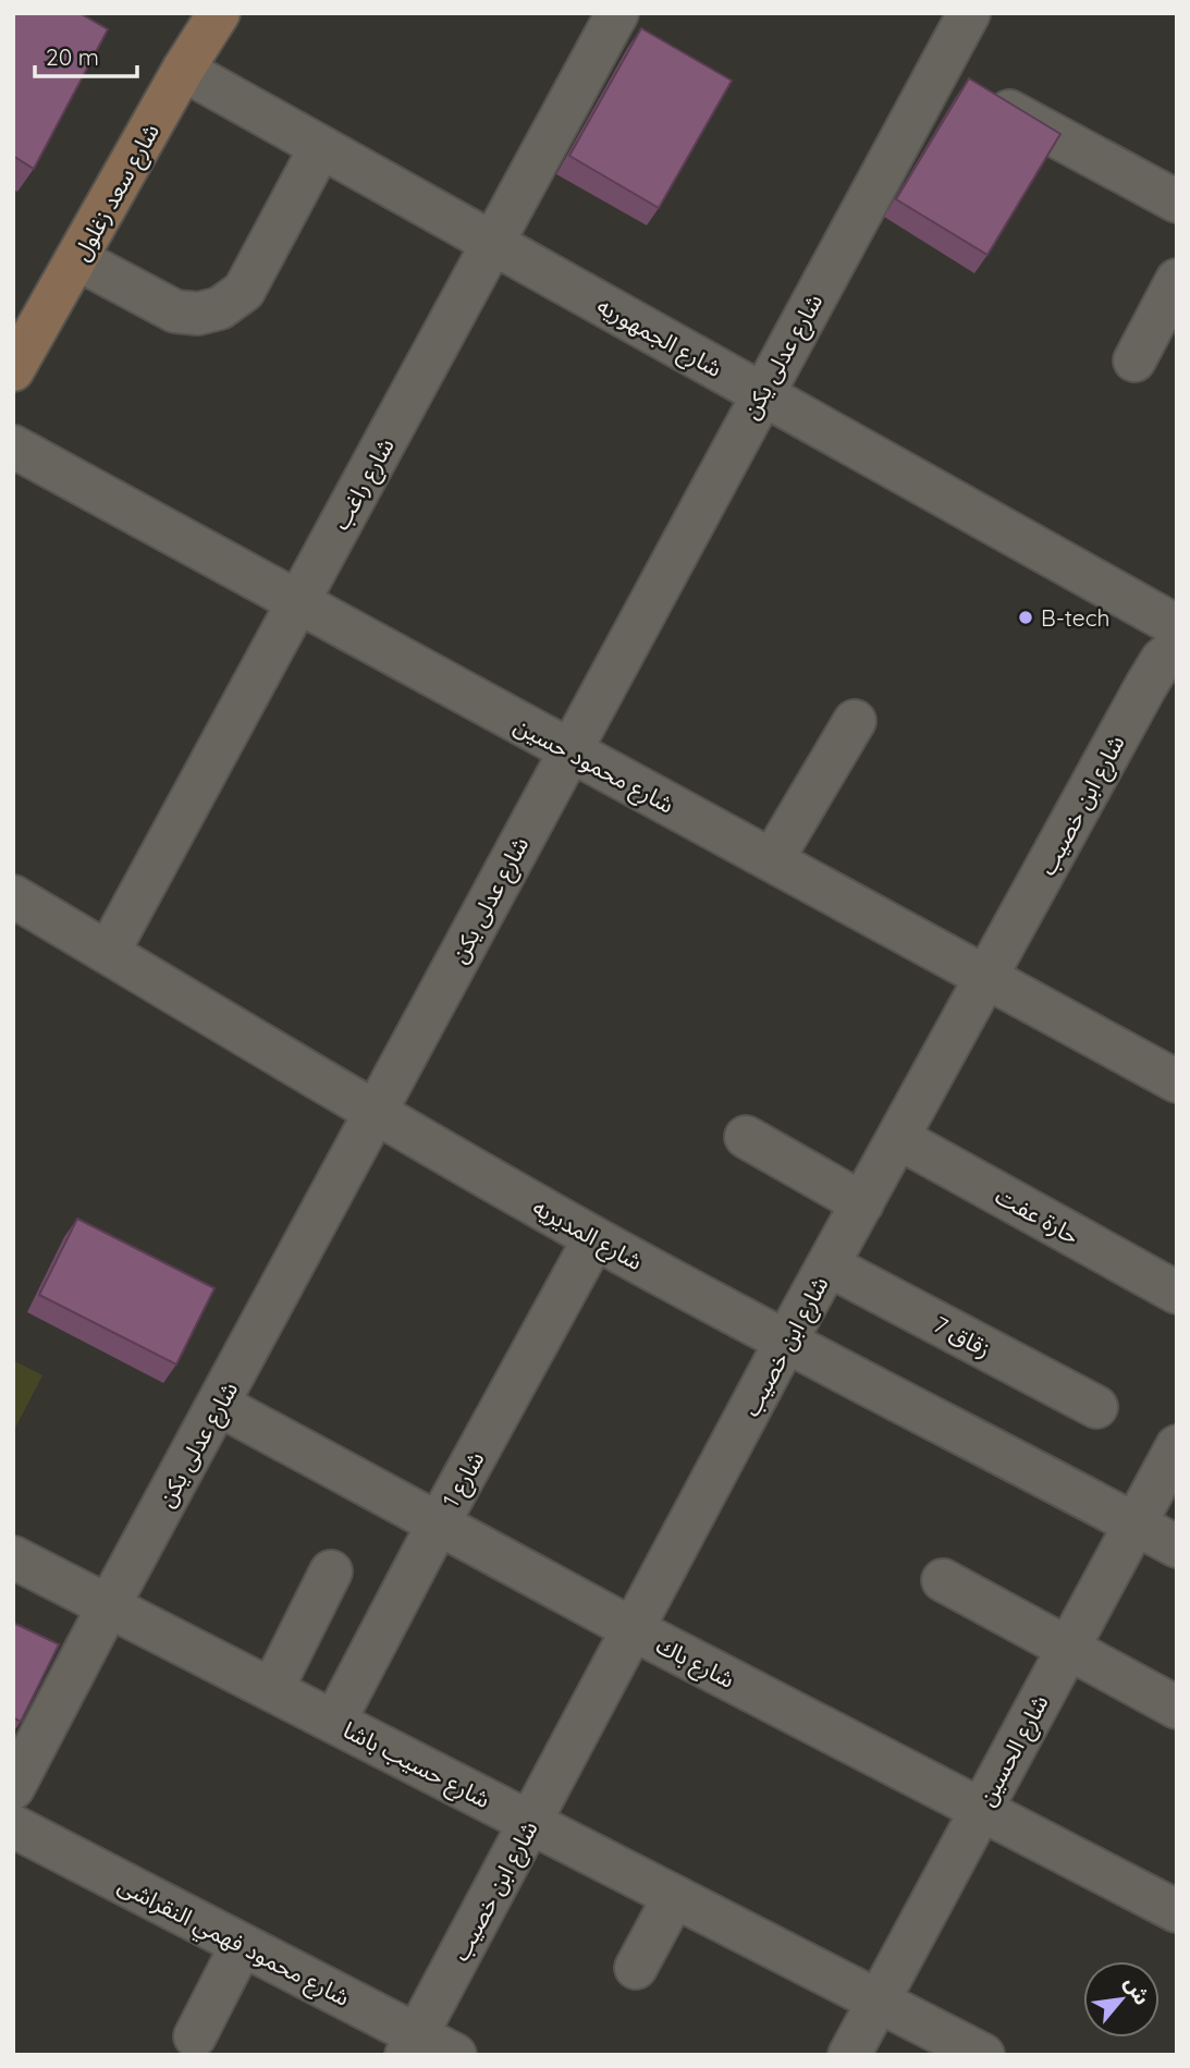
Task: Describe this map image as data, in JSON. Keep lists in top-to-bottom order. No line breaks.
{"streets":{"main road":["شارع سعد زغلول"],"street":["شارع الجمهوريه","شارع عدلى يكن","شارع راغب","شارع محمود حسين","شارع ابن خصيب","حارة عفت","شارع المديريه","زقاق 7","شارع 1","شارع باك","شارع الحسين","شارع حسيب باشا","شارع محمود فهمي النقراشى"]},"crossings":[["شارع سعد زغلول","شارع الجمهوريه"],["شارع الجمهوريه","شارع عدلى يكن"],["شارع الجمهوريه","شارع راغب"],["شارع عدلى يكن","شارع محمود حسين"],["شارع عدلى يكن","شارع المديريه"],["شارع عدلى يكن","شارع باك"],["شارع عدلى يكن","شارع حسيب باشا"],["شارع راغب","شارع محمود حسين"],["شارع راغب","شارع المديريه"],["شارع محمود حسين","شارع ابن خصيب"],["شارع ابن خصيب","حارة عفت"],["شارع ابن خصيب","شارع المديريه"],["شارع ابن خصيب","زقاق 7"],["شارع ابن خصيب","شارع باك"],["شارع ابن خصيب","شارع حسيب باشا"],["شارع ابن خصيب","شارع محمود فهمي النقراشى"],["شارع المديريه","شارع 1"],["شارع المديريه","شارع الحسين"],["شارع 1","شارع باك"],["شارع 1","شارع حسيب باشا"],["شارع باك","شارع الحسين"],["شارع الحسين","شارع حسيب باشا"]],"places":["B-tech"],"scale_bar":"20 m","north":"top right"}
